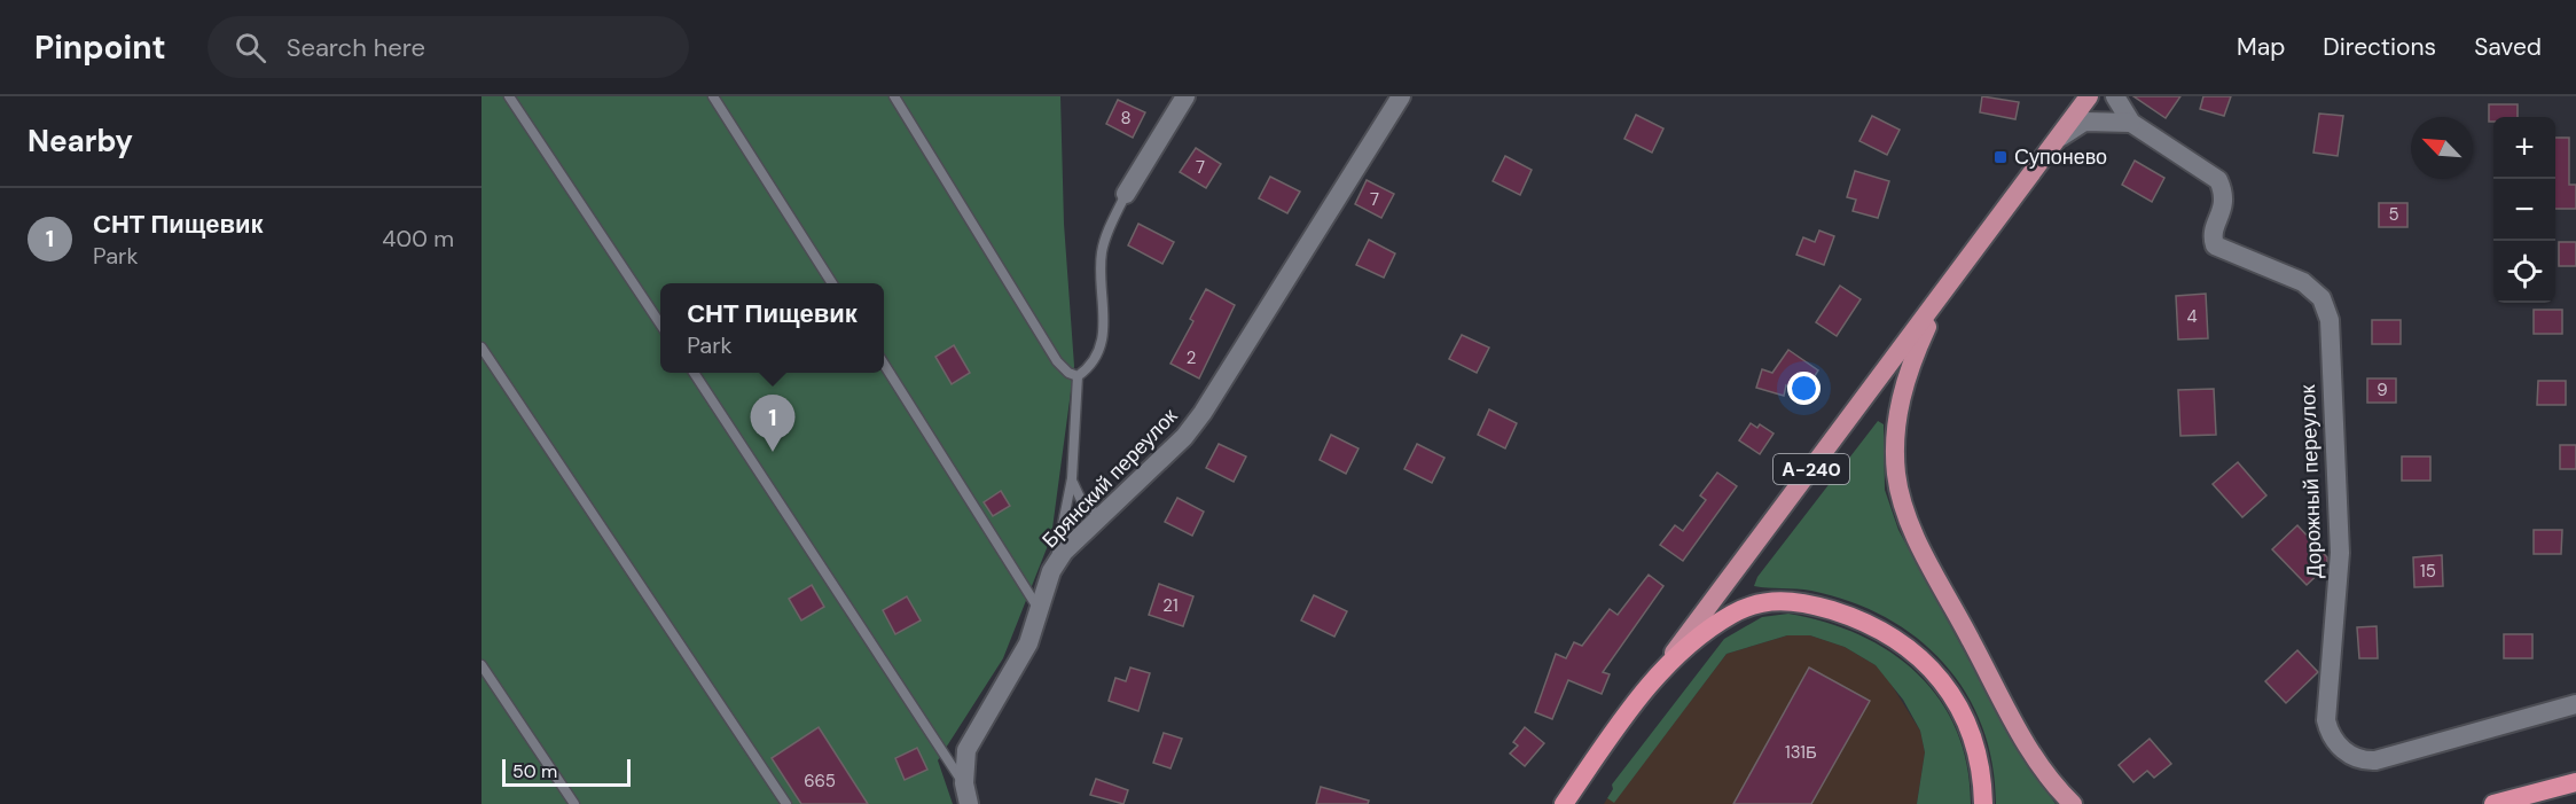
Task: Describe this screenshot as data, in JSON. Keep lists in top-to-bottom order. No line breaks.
{"streets":{"highway":["А-240"],"street":["Брянский переулок","Дорожный переулок"]},"places":{"transit":["Супонево"]},"house_numbers":["8","7","7","5","4","2","9","15","21","131Б","665"],"scale_bar":"50 m","north":"top left","page":{"header":"Pinpoint","search":"Search here","nav":["Map","Directions","Saved"],"heading":"Nearby","map_buttons":["+","−"],"list":[{"mark":"1","name":"СНТ Пищевик","note":"Park","value":"400 m"}],"popup":["СНТ Пищевик","Park"],"pins":"1","scale":"50 m"}}
